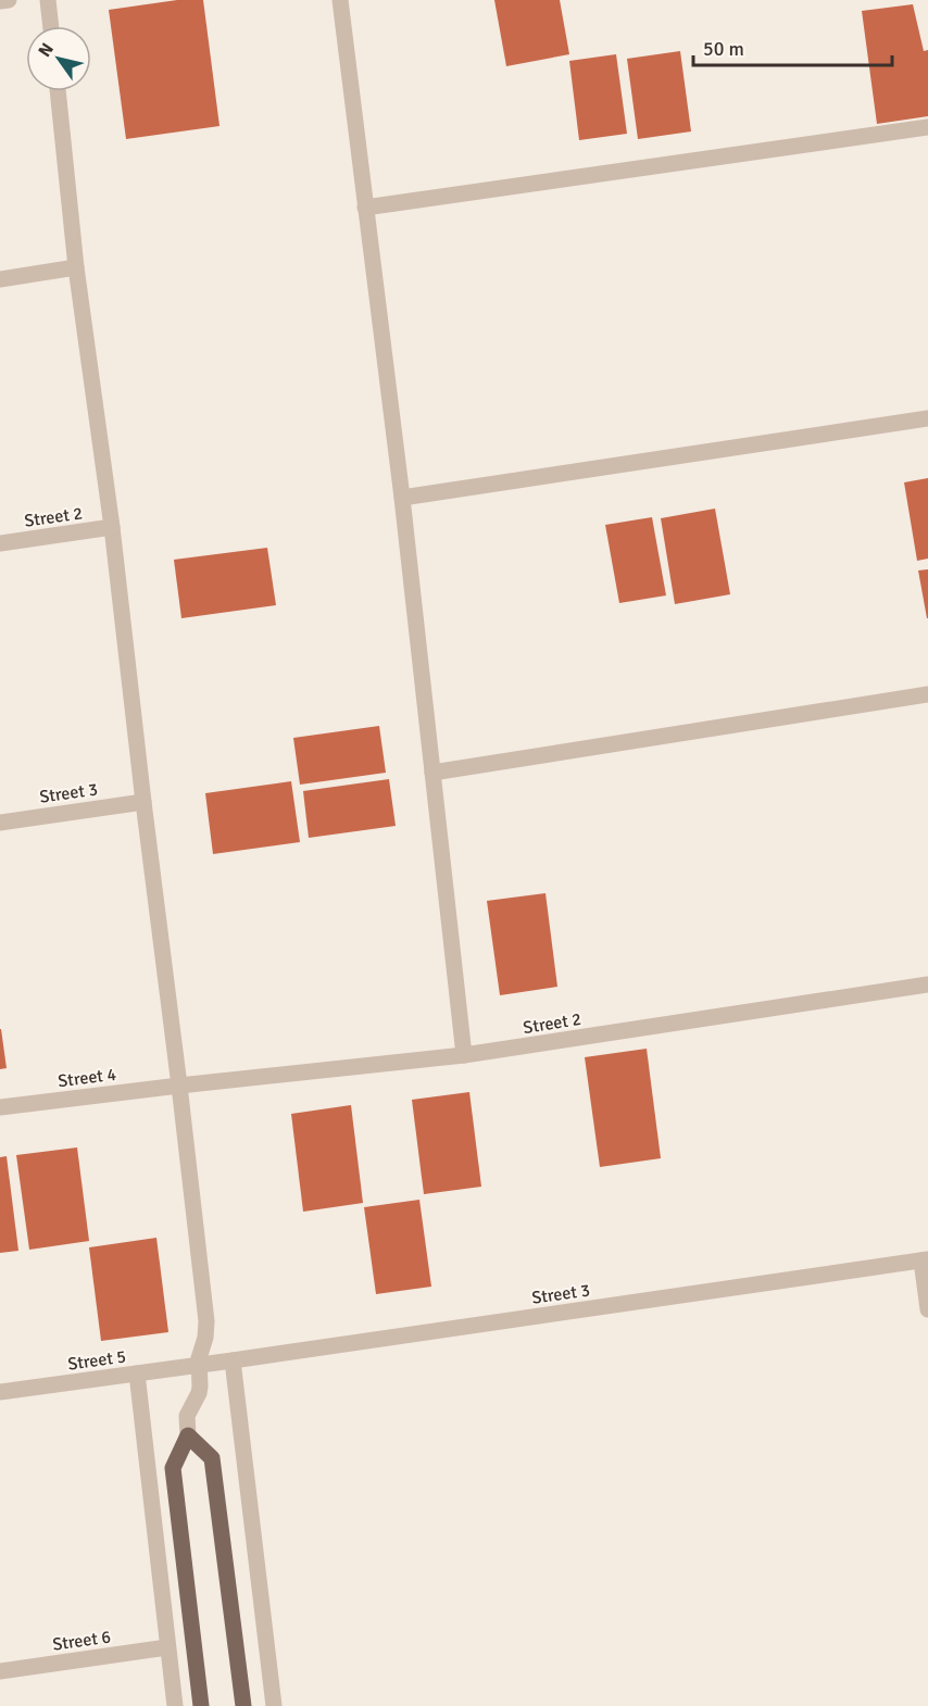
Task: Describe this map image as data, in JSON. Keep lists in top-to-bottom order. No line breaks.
{"streets":{"street":["Street 2","Street 3","Street 4","Street 5","Street 6"]},"crossings":[["Street 2","Street 4"],["Street 3","Street 5"]],"scale_bar":"50 m","north":"top left"}
